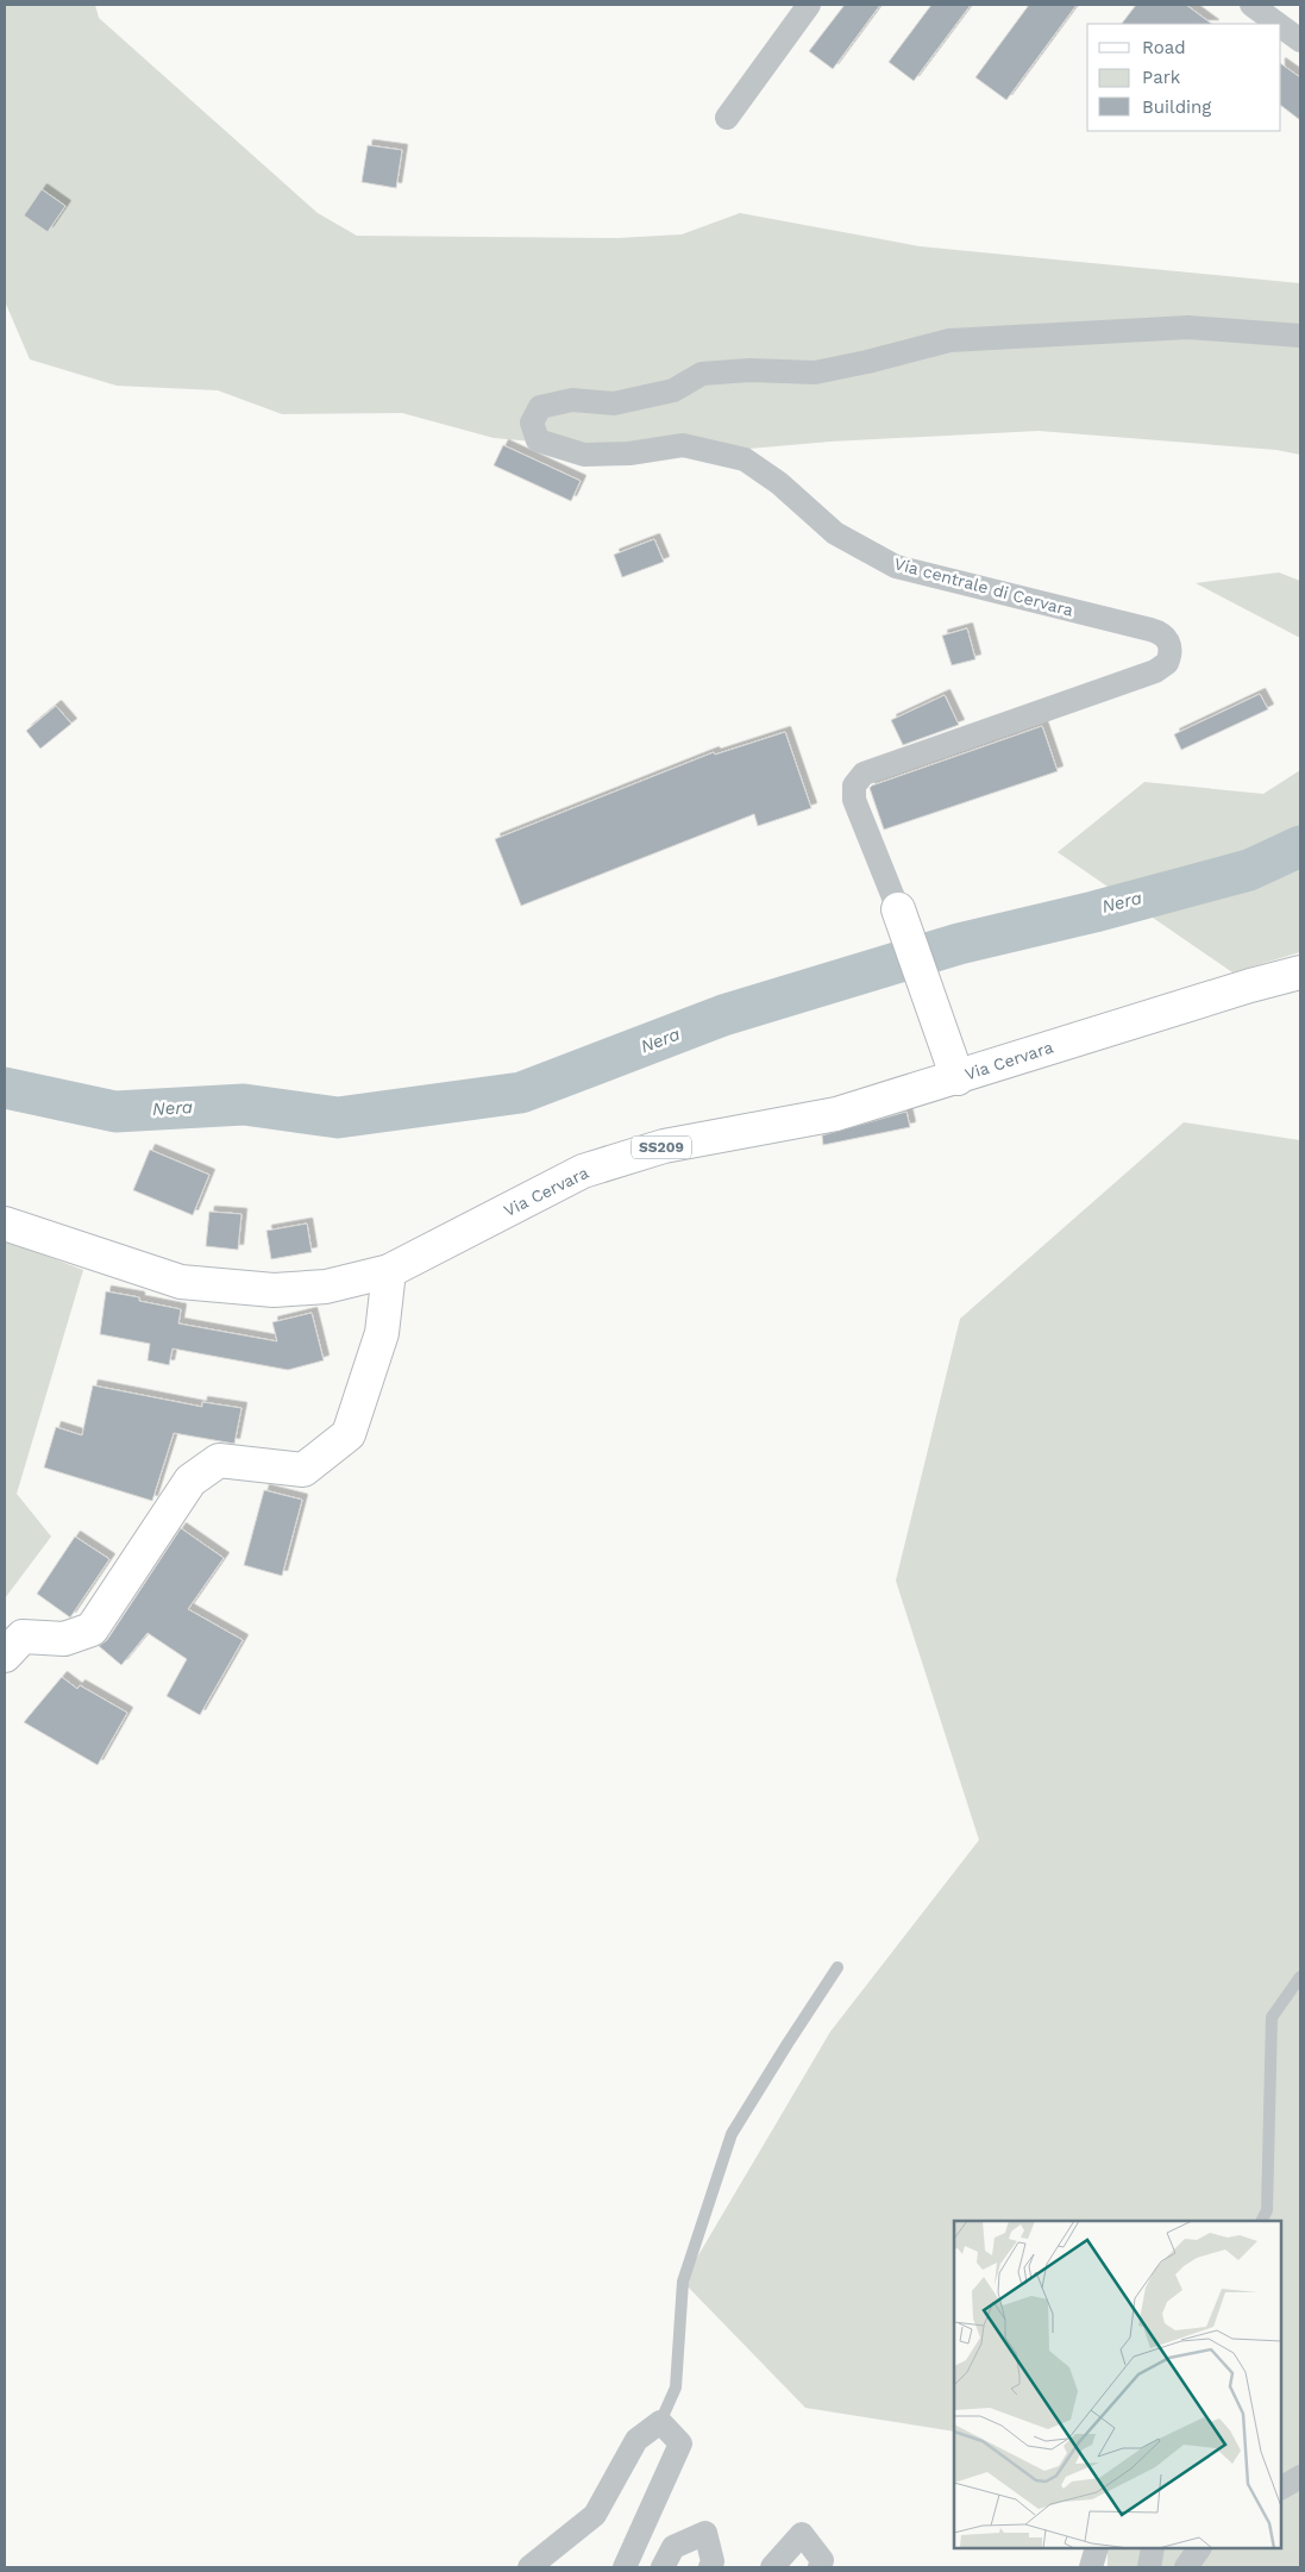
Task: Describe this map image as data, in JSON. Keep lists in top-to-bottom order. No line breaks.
{"streets":{"main road":["Via centrale di Cervara","Via Cervara","SS209"]},"crossings":[["Via centrale di Cervara","Via Cervara"]],"water":["Nera"],"legend":["Road","Park","Building"]}
